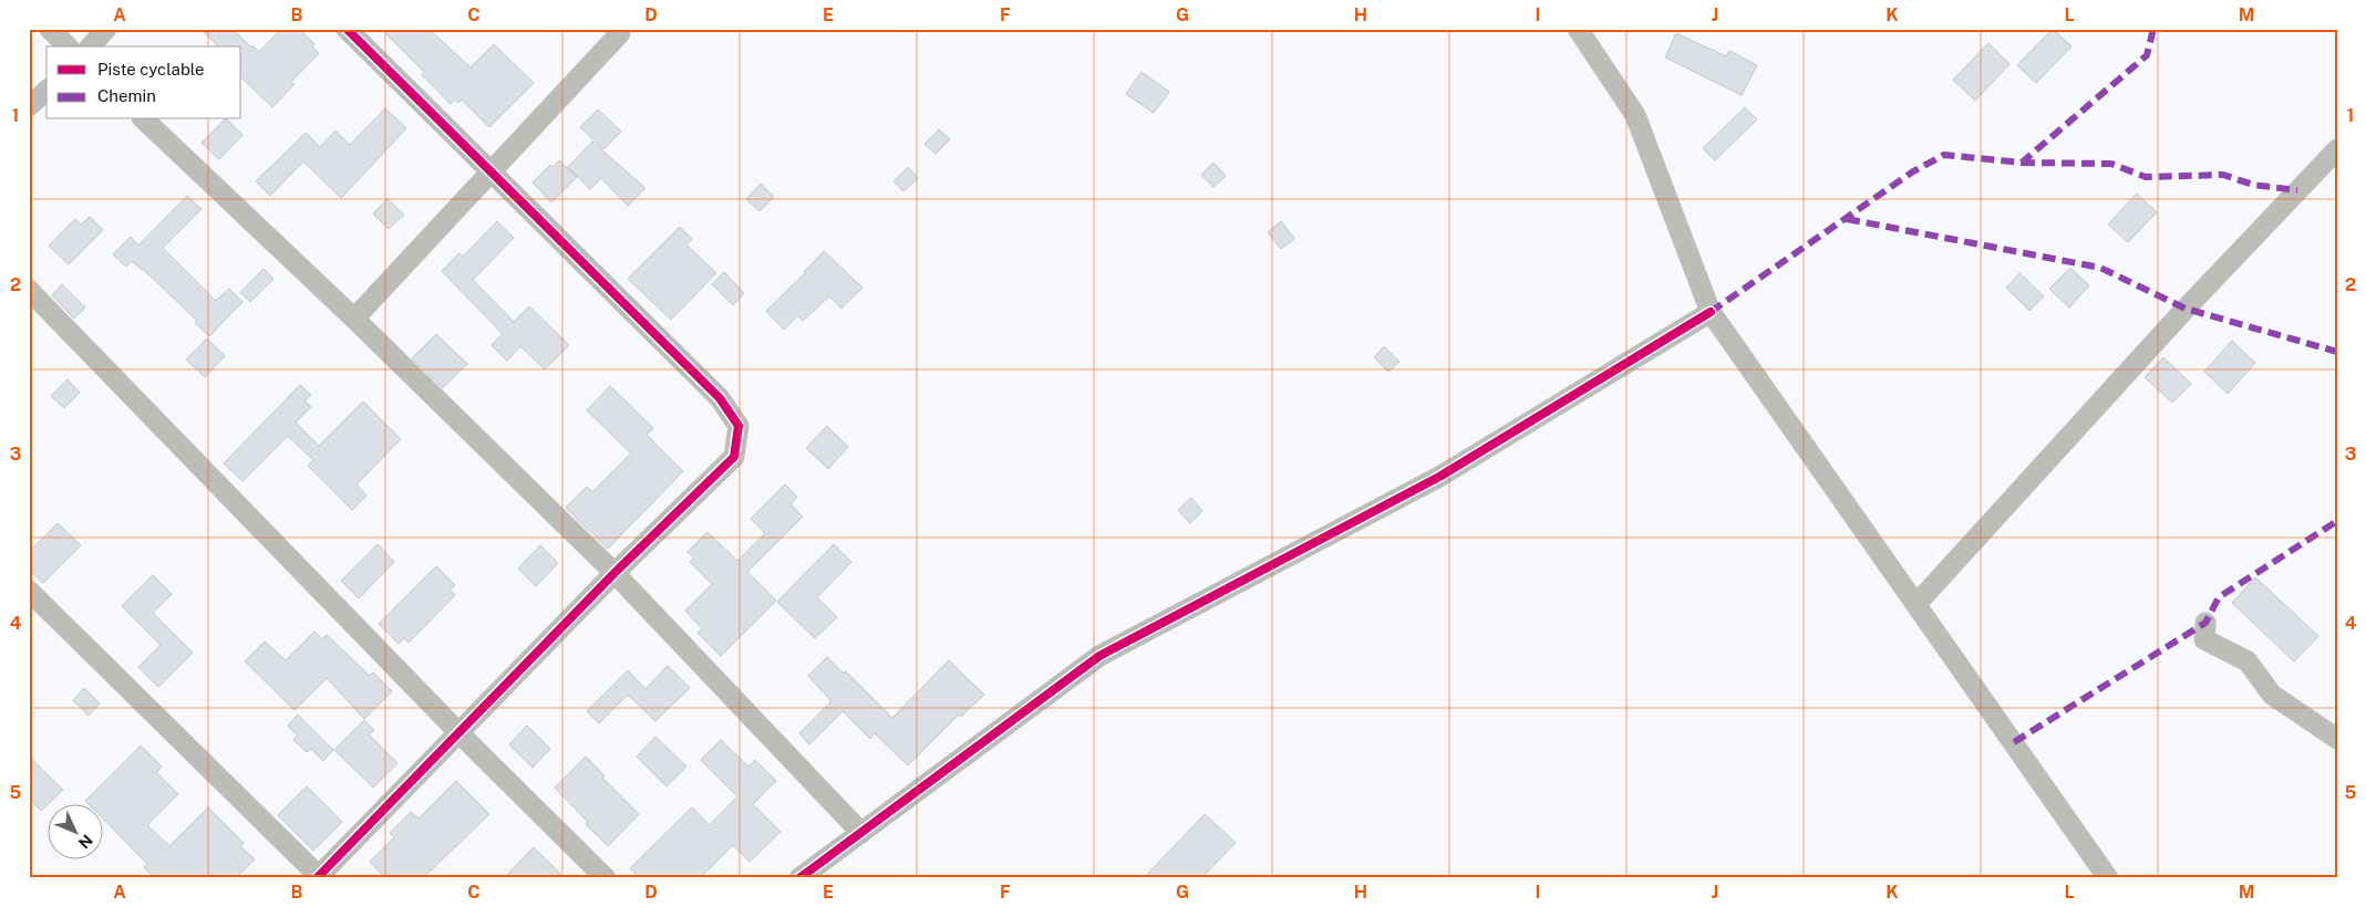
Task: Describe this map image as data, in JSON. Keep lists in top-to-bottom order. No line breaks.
{"legend":["Piste cyclable","Chemin"],"north":"bottom right","grid":{"columns":["A","B","C","D","E","F","G","H","I","J","K","L","M"],"rows":["1","2","3","4","5"]}}
